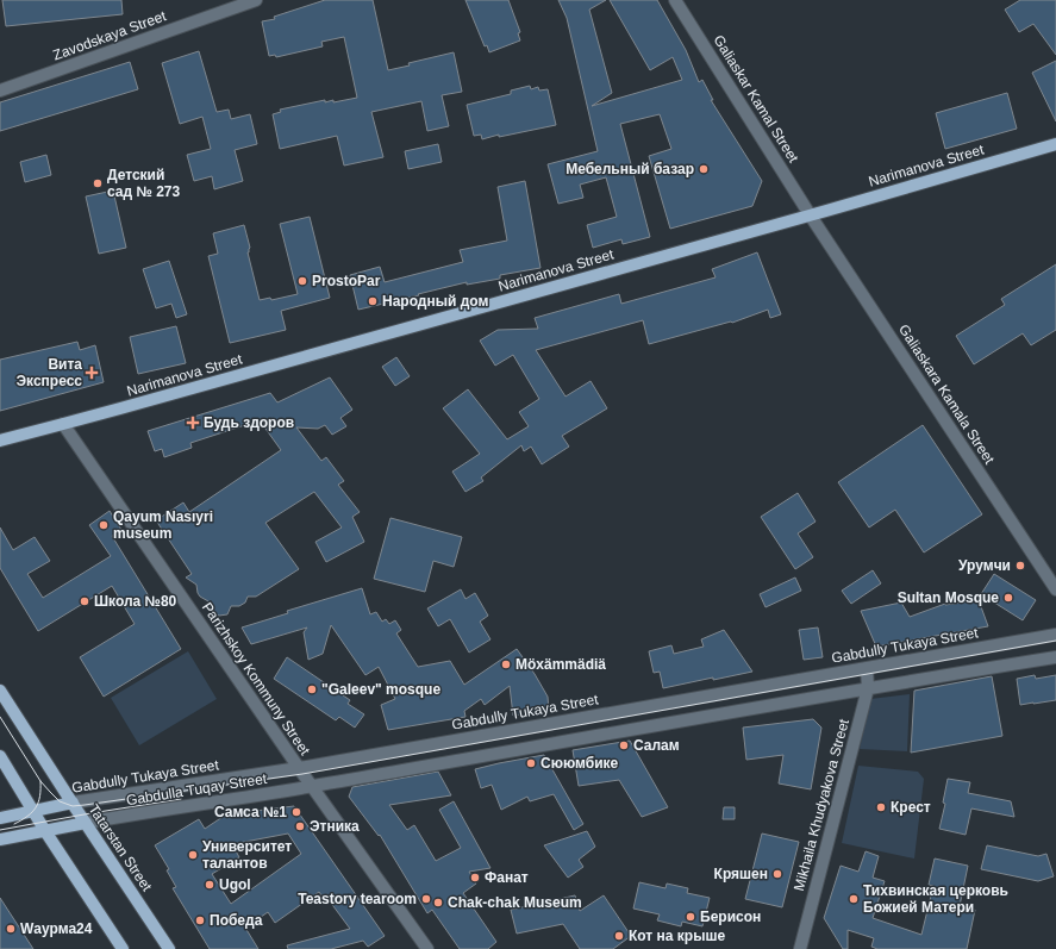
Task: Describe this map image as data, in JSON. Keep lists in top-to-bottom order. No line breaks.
{"streets":{"main road":["Narimanova Street","Gabdully Tukaya Street","Tatarstan Street"],"street":["Zavodskaya Street","Galiaskar Kamal Street","Galiaskara Kamala Street","Parizhskoy Kommuny Street","Gabdulla Tuqay Street","Mikhaila Khudyakova Street"]},"crossings":[["Galiaskar Kamal Street","Narimanova Street"],["Galiaskar Kamal Street","Galiaskara Kamala Street"],["Narimanova Street","Galiaskara Kamala Street"],["Narimanova Street","Parizhskoy Kommuny Street"],["Gabdully Tukaya Street","Parizhskoy Kommuny Street"],["Gabdully Tukaya Street","Mikhaila Khudyakova Street"],["Gabdully Tukaya Street","Tatarstan Street"],["Parizhskoy Kommuny Street","Gabdulla Tuqay Street"],["Gabdulla Tuqay Street","Tatarstan Street"]],"places":{"other":["Мебельный базар","Детский сад № 273","ProstoPar","Народный дом","Qayum Nasıyri museum","Урумчи","Sultan Mosque","Школа №80","Möxämmädiä","\"Galeev\" mosque","Салам","Сююмбике","Крест","Самса №1","Этника","Университет талантов","Кряшен","Фанат","Ugol","Teastory tearoom","Тихвинская церковь Божией Матери","Chak-chak Museum","Берисон","Победа","Wаурма24","Кот на крыше"],"health":["Вита Экспресс","Будь здоров"]}}
